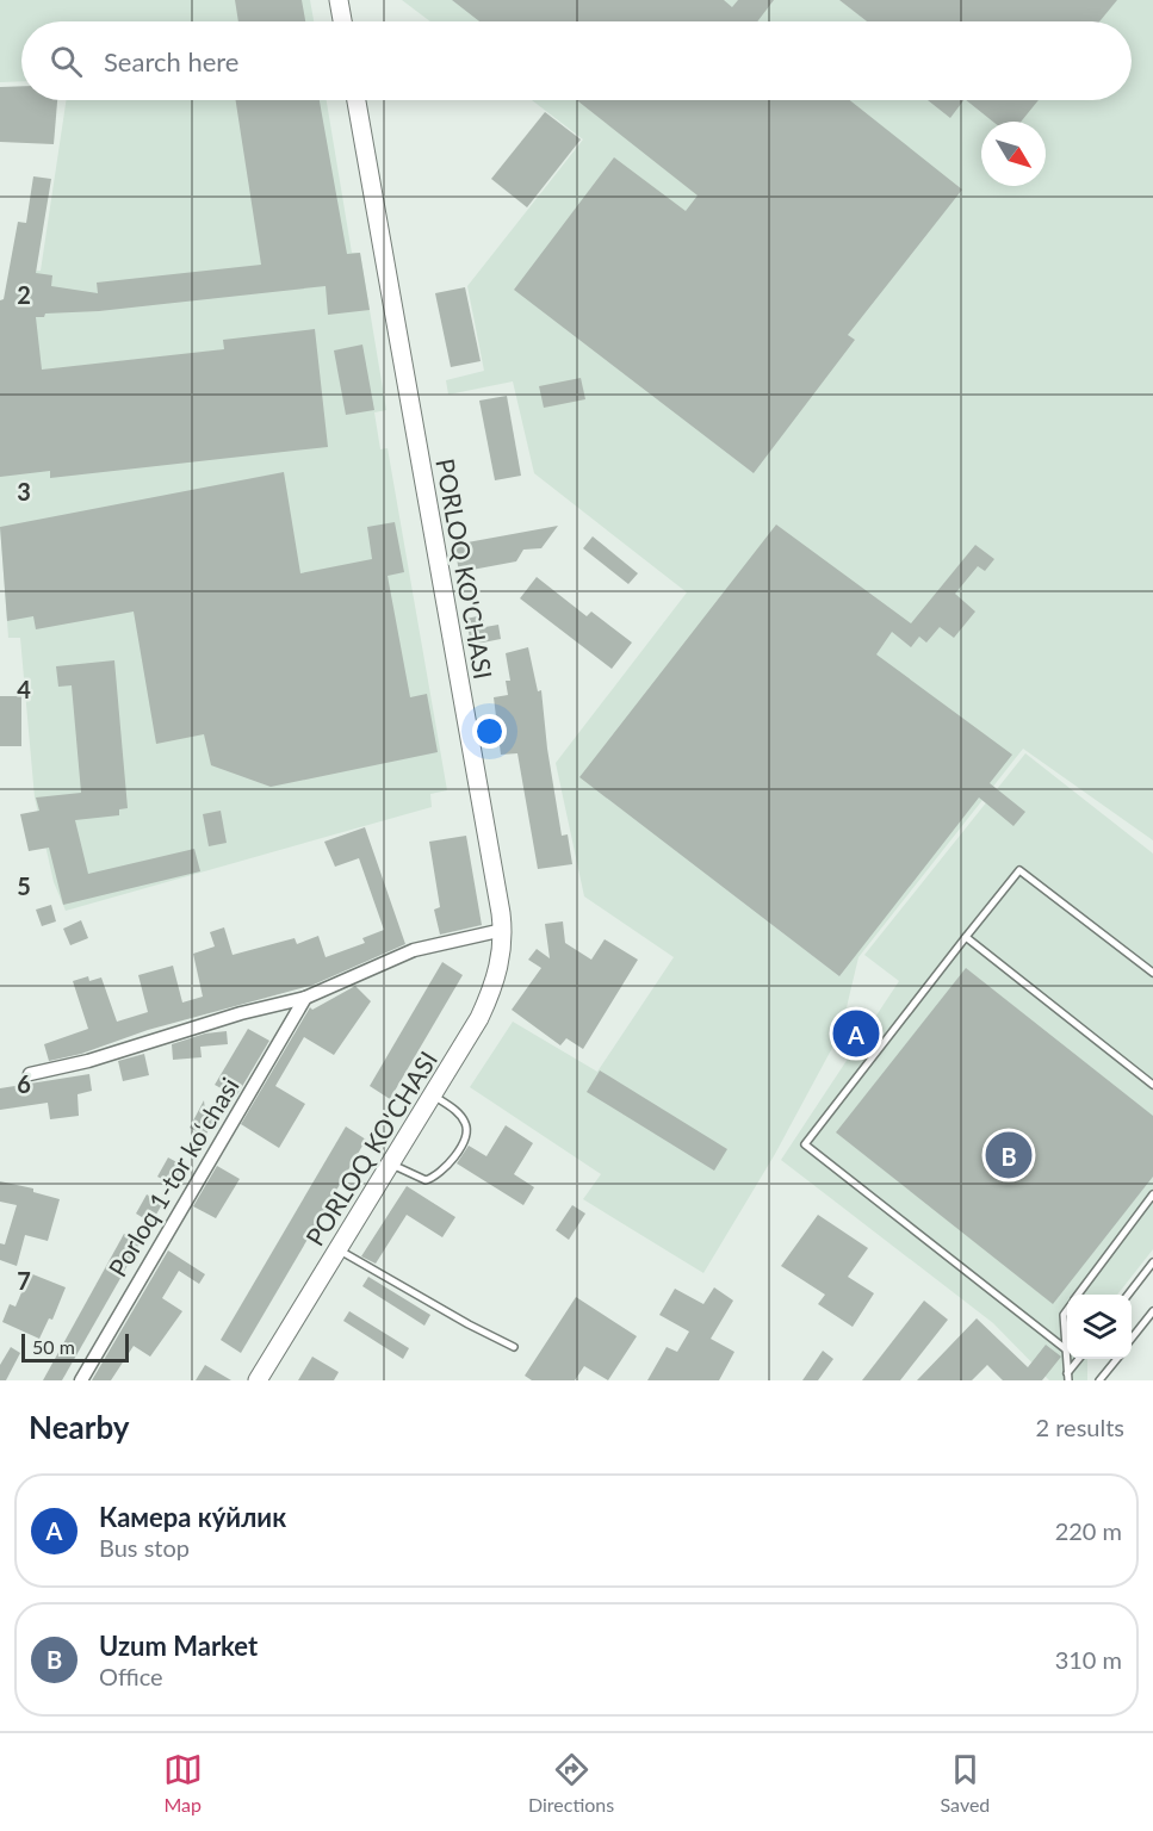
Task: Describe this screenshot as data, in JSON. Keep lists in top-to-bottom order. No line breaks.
{"streets":{"main road":["PORLOQ KO'CHASI"],"street":["Porloq 1-tor koʻchasi"]},"scale_bar":"50 m","north":"bottom right","page":{"search":"Search here","pins":["A","B"],"scale":"50 m","heading":["Nearby","2 results"],"list":[{"mark":"A","name":"Камера ку́йлик","note":"Bus stop","value":"220 m"},{"mark":"B","name":"Uzum Market","note":"Office","value":"310 m"}],"nav":["Map","Directions","Saved"]},"grid":{"rows":["2","3","4","5","6","7"]}}
